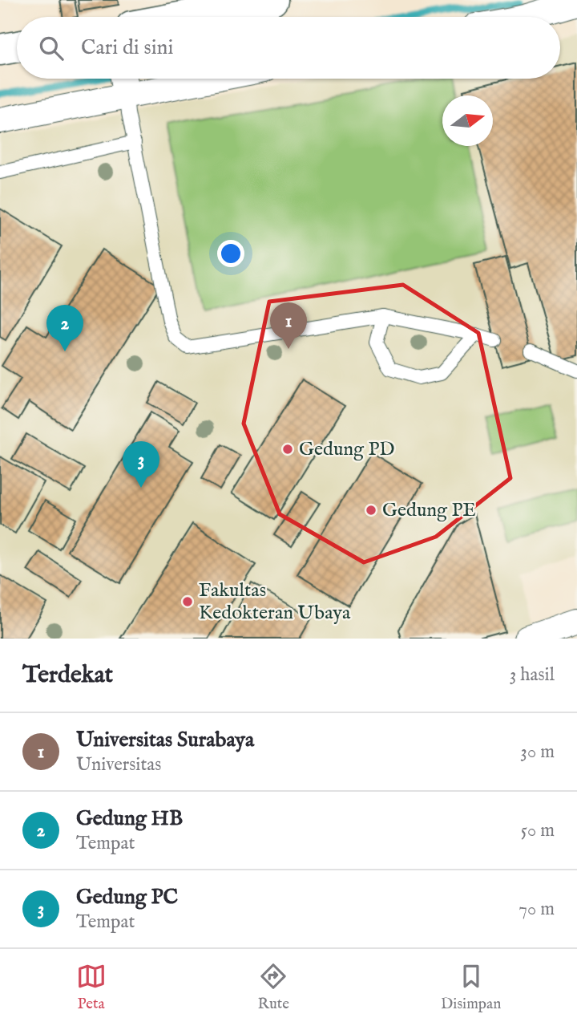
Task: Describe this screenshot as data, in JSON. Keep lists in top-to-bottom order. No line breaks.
{"places":["Gedung PD","Gedung PE","Fakultas Kedokteran Ubaya"],"north":"right","page":{"search":"Cari di sini","pins":["1","2","3"],"heading":["Terdekat","3 hasil"],"list":[{"mark":"1","name":"Universitas Surabaya","note":"Universitas","value":"30 m"},{"mark":"2","name":"Gedung HB","note":"Tempat","value":"50 m"},{"mark":"3","name":"Gedung PC","note":"Tempat","value":"70 m"}],"nav":["Peta","Rute","Disimpan"]}}
